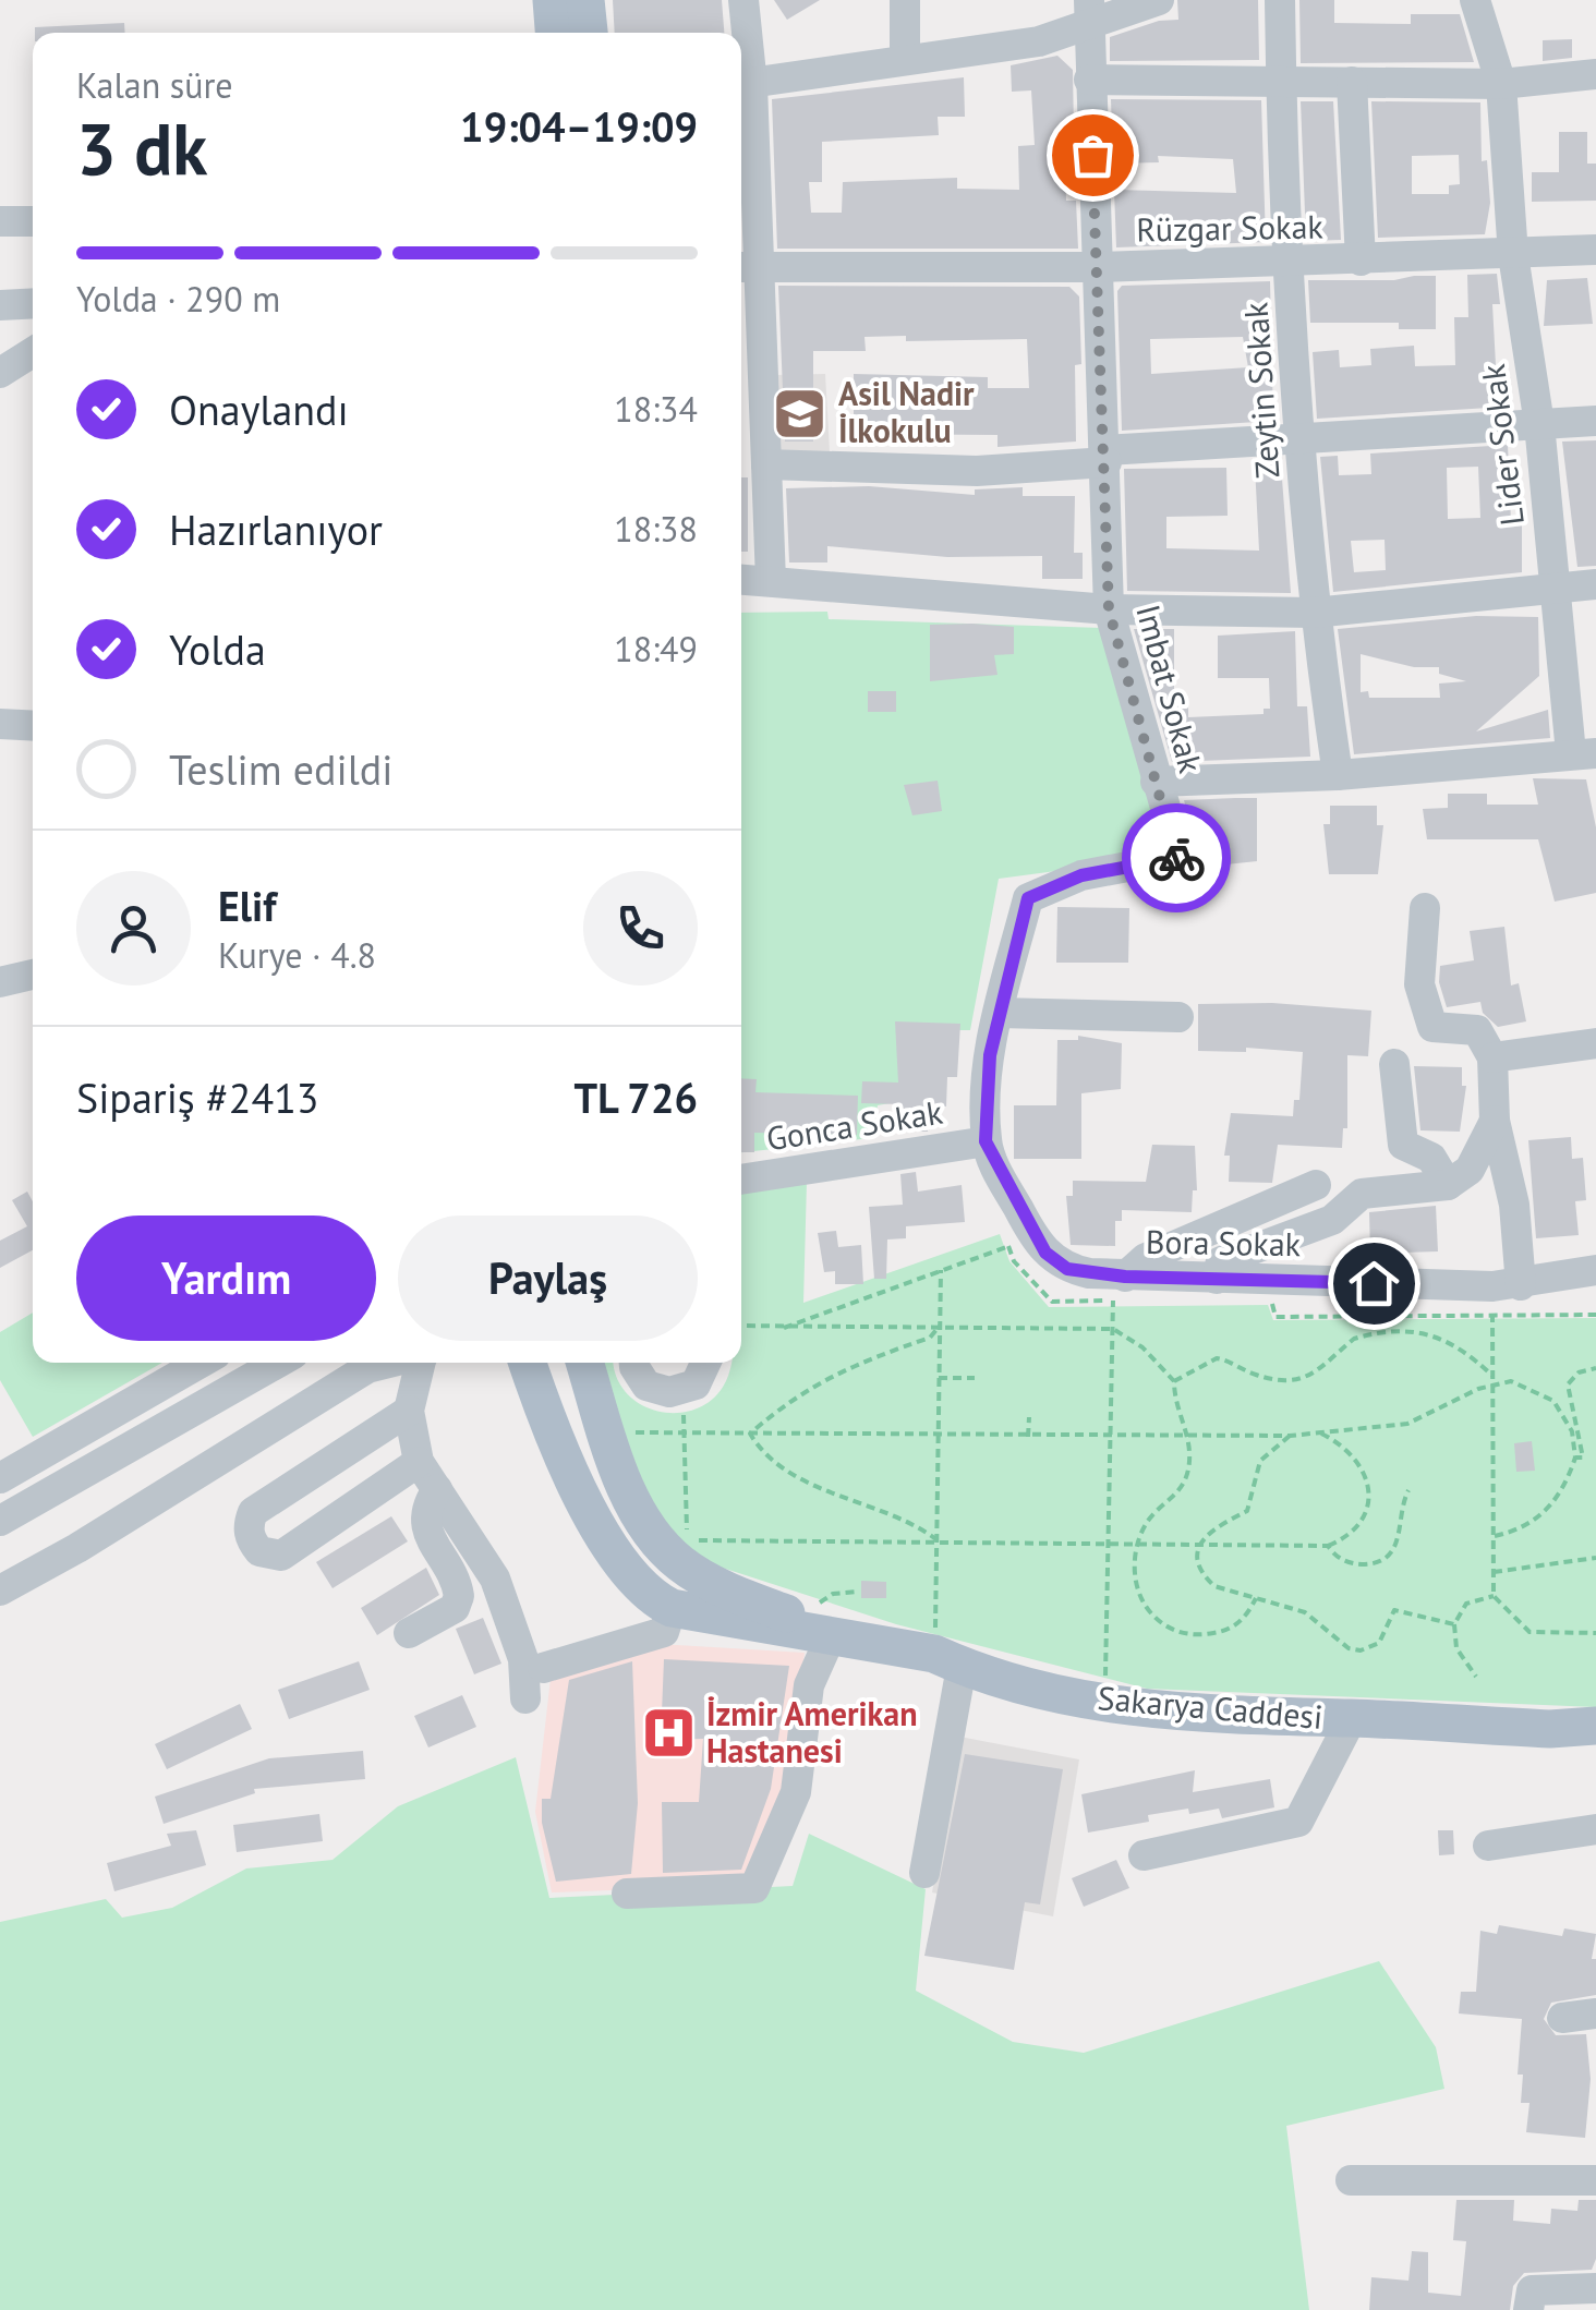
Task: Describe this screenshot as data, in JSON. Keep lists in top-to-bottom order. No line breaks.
{"streets":{"main road":["Sakarya Caddesi"],"street":["Rüzgar Sokak","Zeytin Sokak","Lider Sokak","Imbat Sokak","Gonca Sokak","Bora Sokak"]},"crossings":[["Rüzgar Sokak","Zeytin Sokak"],["Rüzgar Sokak","Lider Sokak"],["Rüzgar Sokak","Imbat Sokak"],["Imbat Sokak","Gonca Sokak"],["Imbat Sokak","Bora Sokak"],["Gonca Sokak","Bora Sokak"]],"places":{"school or university":["Asil Nadir İlkokulu"],"hospital":["İzmir Amerikan Hastanesi"]},"page":{"heading":["3 dk","Kalan süre","19:04–19:09"],"panel":["Elif","Kurye · 4.8","Sipariş #2413","TL 726"],"bar":"Yolda · 290 m","list":[["Onaylandı","18:34"],["Hazırlanıyor","18:38"],["Yolda","18:49"],"Teslim edildi"],"buttons":["Yardım","Paylaş"]}}
